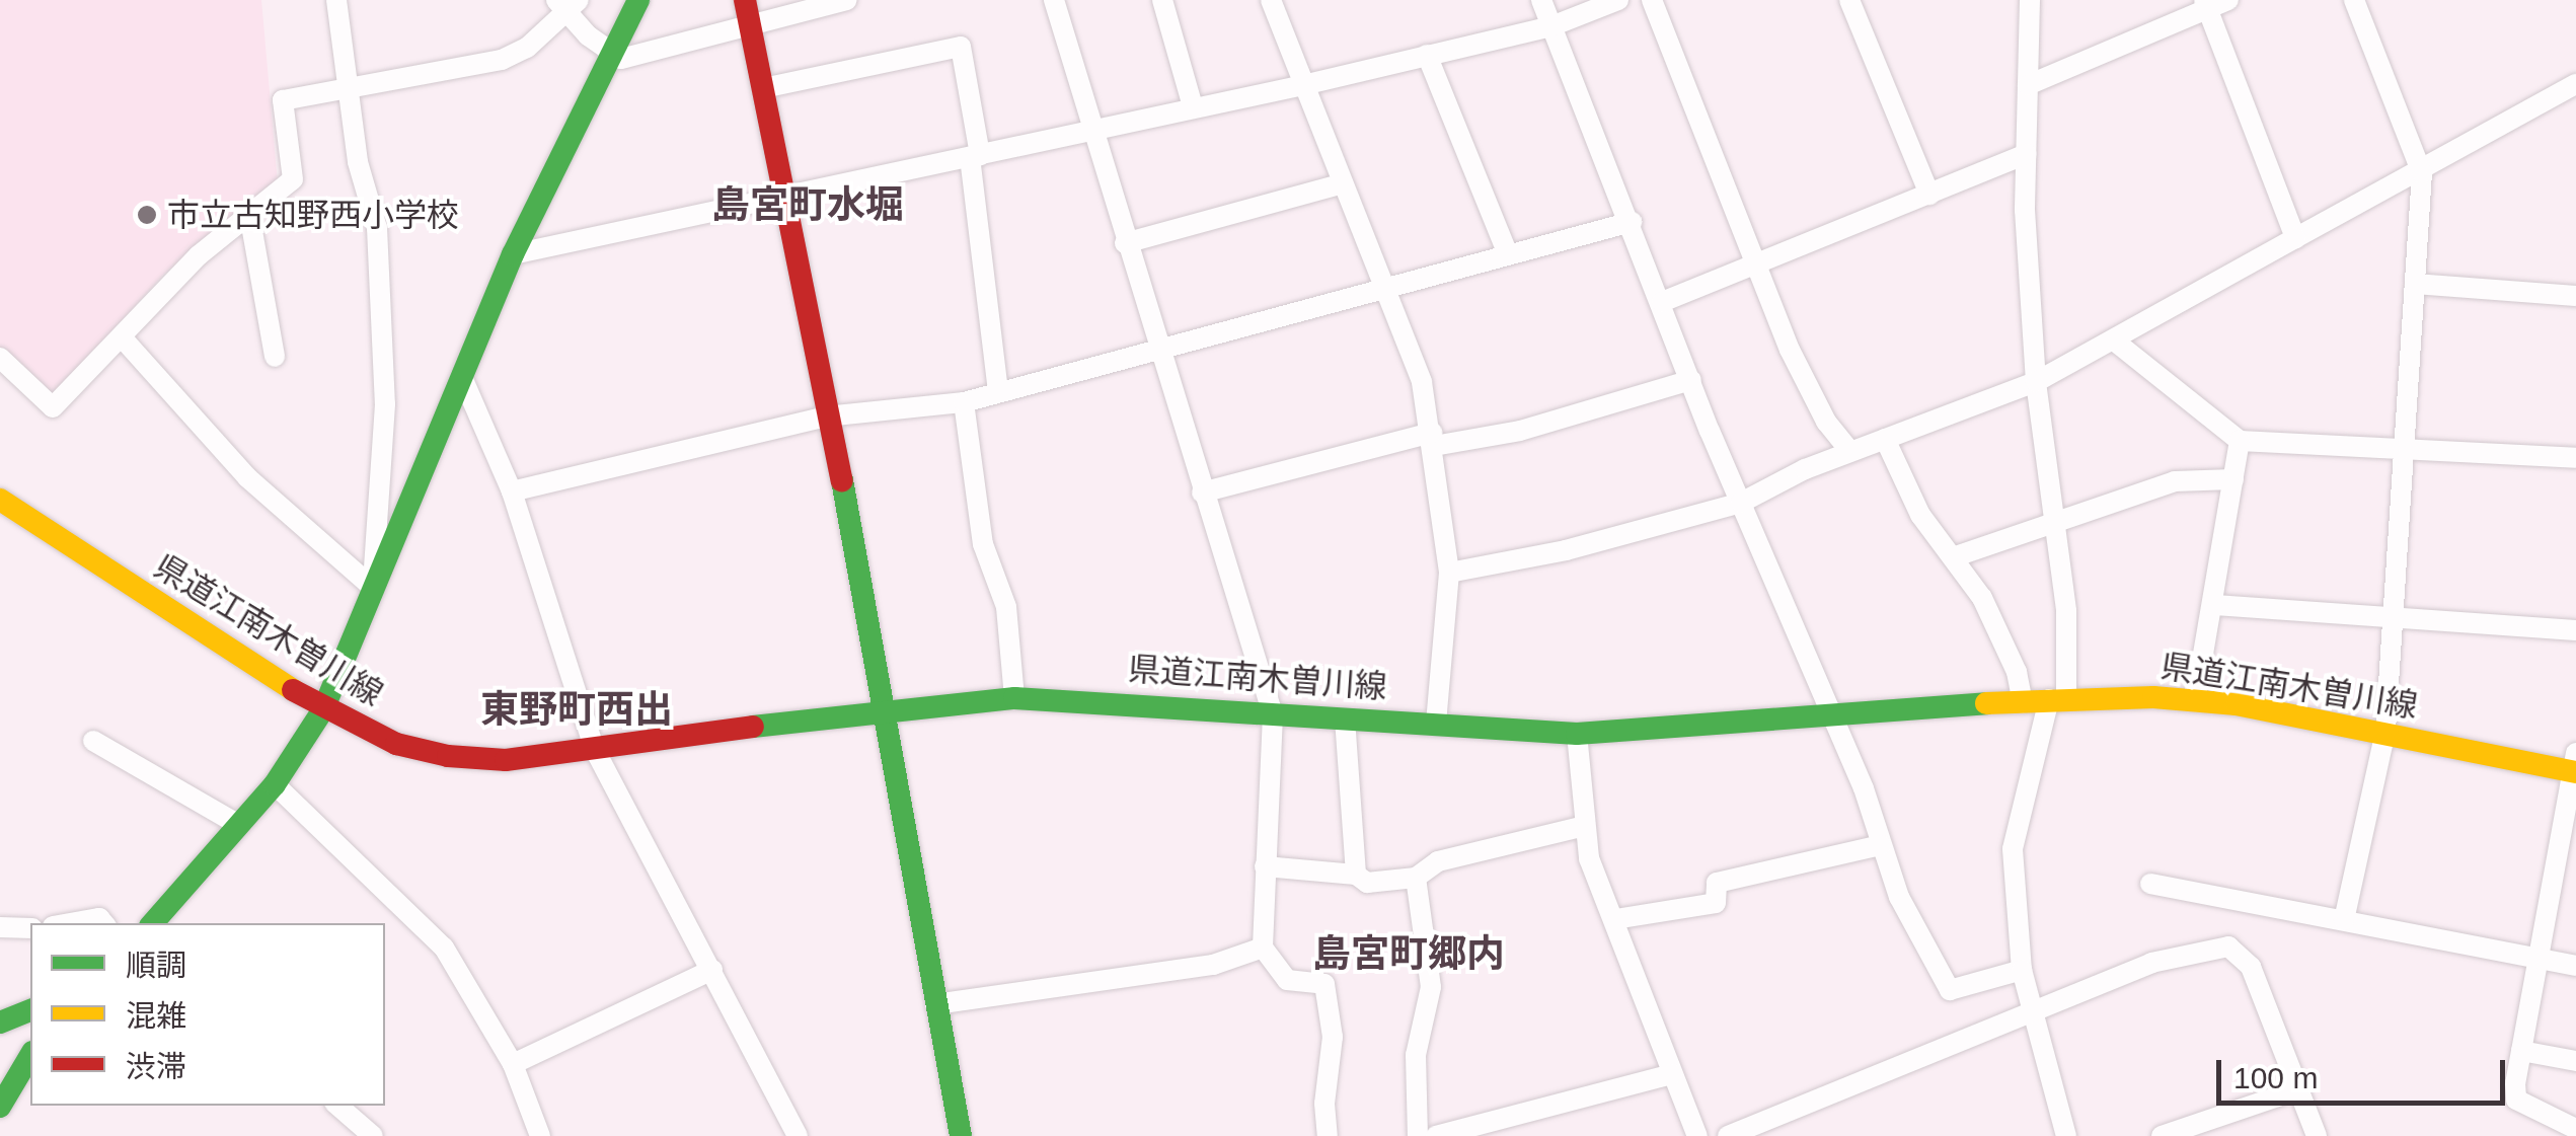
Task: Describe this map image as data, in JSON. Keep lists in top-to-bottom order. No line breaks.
{"streets":{"main road":["県道江南木曽川線"]},"districts":["島宮町水堀","東野町西出","島宮町郷内"],"places":["市立古知野西小学校"],"legend":["順調","混雑","渋滞"],"scale_bar":"100 m"}
